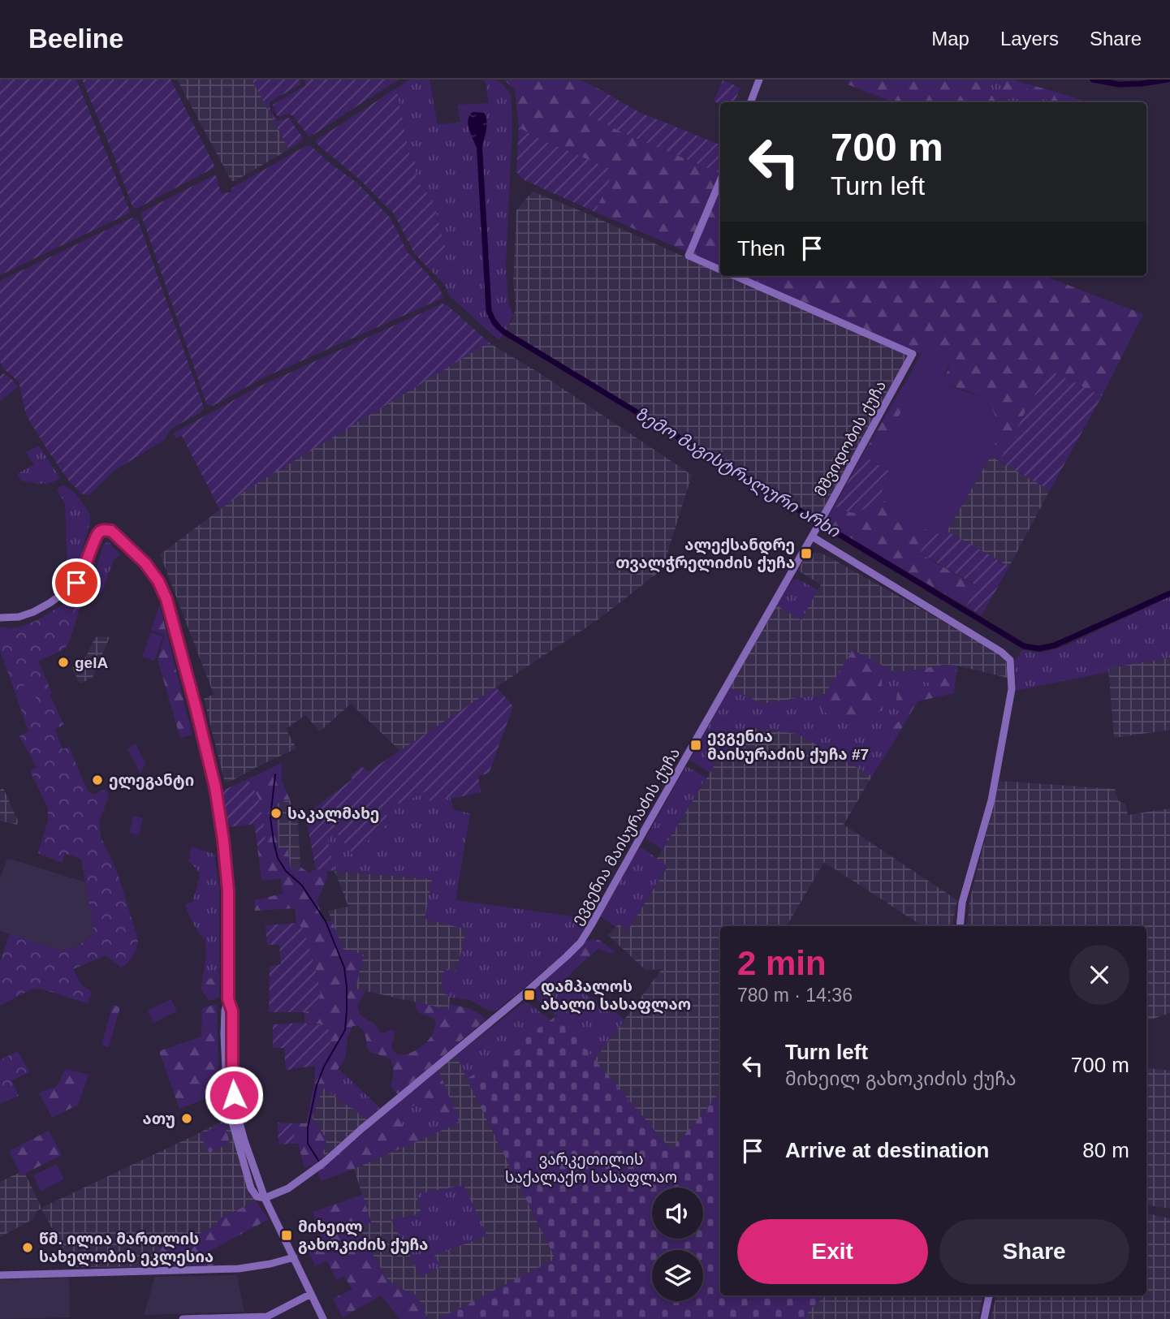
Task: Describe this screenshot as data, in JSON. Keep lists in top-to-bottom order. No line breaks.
{"streets":{"street":["მშვიდობის ქუჩა","ევგენია მაისურაძის ქუჩა"]},"crossings":[["მშვიდობის ქუჩა","ევგენია მაისურაძის ქუჩა"]],"water":["ზემო მაგისტრალური არხი"],"parks":["ვარკეთილის საქალაქო სასაფლაო"],"places":{"transit":["ალექსანდრე თვალჭრელიძის ქუჩა","ევგენია მაისურაძის ქუჩა #7","დამპალოს ახალი სასაფლაო","მიხეილ გახოკიძის ქუჩა"],"other":["gelA","ელეგანტი","საკალმახე","ათუ","წმ. ილია მართლის სახელობის ეკლესია"]},"page":{"header":"Beeline","nav":["Map","Layers","Share"],"turn":["700 m","Turn left"],"then":"Then","heading":["2 min","780 m · 14:36"],"list":[{"name":"Turn left","note":"მიხეილ გახოკიძის ქუჩა","value":"700 m"},{"name":"Arrive at destination","value":"80 m"}],"buttons":["Exit","Share"]}}
